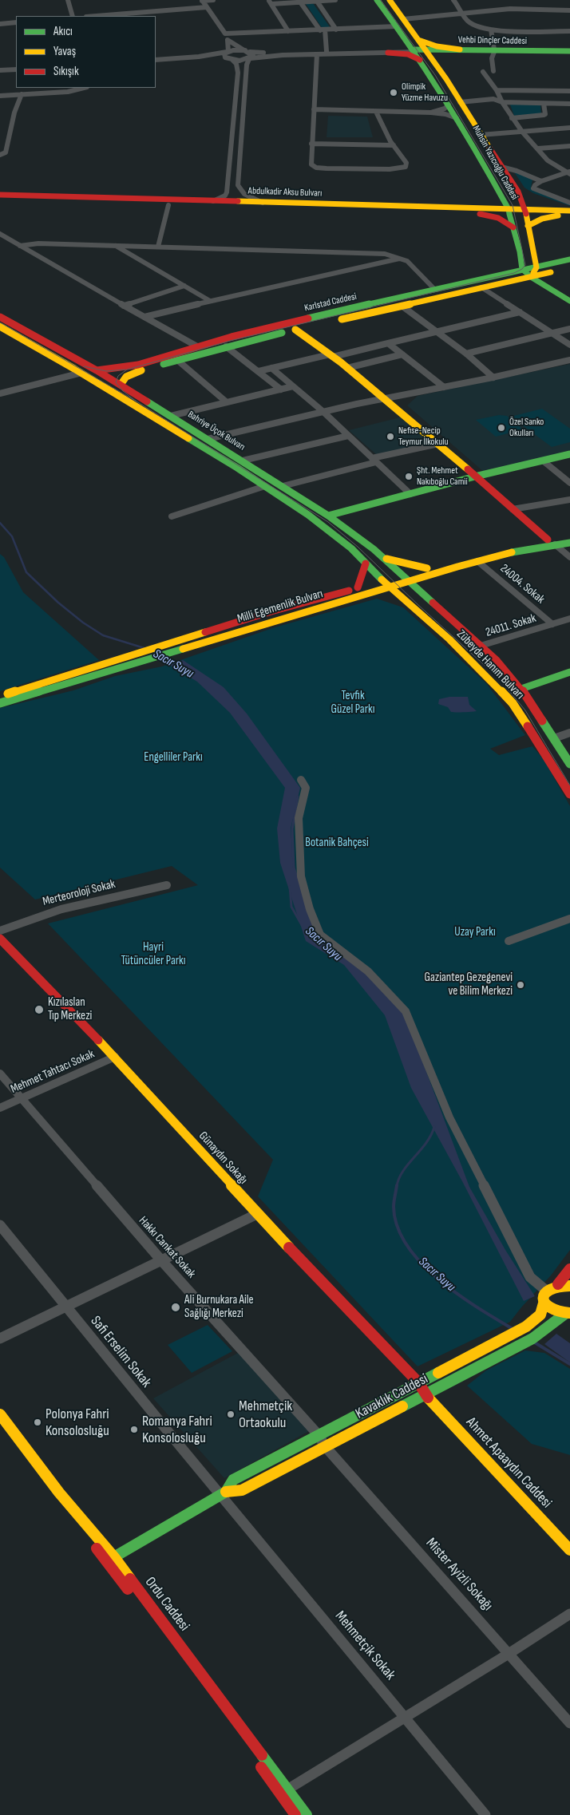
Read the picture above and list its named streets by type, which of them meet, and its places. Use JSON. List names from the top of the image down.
{
  "streets": {
    "main road": [
      "Vehbi Dinçler Caddesi",
      "Muhsin Yazıcıoğlu Caddesi",
      "Abdulkadir Aksu Bulvarı",
      "Karlstad Caddesi",
      "Bahriye Üçok Bulvarı",
      "Milli Egemenlik Bulvarı",
      "Zübeyde Hanım Bulvarı",
      "Günaydın Sokağı",
      "Kavaklık Caddesi",
      "Ahmet Apaaydın Caddesi",
      "Ordu Caddesi"
    ],
    "street": [
      "24004. Sokak",
      "24011. Sokak",
      "Merteoroloji Sokak",
      "Mehmet Tahtacı Sokak",
      "Hakkı Cankat Sokak",
      "Safi Erselim Sokak",
      "Mister Ayizli Sokağı",
      "Mehmetçik Sokak"
    ]
  },
  "crossings": [
    ["Vehbi Dinçler Caddesi", "Muhsin Yazıcıoğlu Caddesi"],
    ["Muhsin Yazıcıoğlu Caddesi", "Abdulkadir Aksu Bulvarı"],
    ["Muhsin Yazıcıoğlu Caddesi", "Karlstad Caddesi"],
    ["Karlstad Caddesi", "Bahriye Üçok Bulvarı"],
    ["Bahriye Üçok Bulvarı", "Milli Egemenlik Bulvarı"],
    ["Bahriye Üçok Bulvarı", "Zübeyde Hanım Bulvarı"],
    ["24004. Sokak", "Milli Egemenlik Bulvarı"],
    ["24004. Sokak", "24011. Sokak"],
    ["Milli Egemenlik Bulvarı", "Zübeyde Hanım Bulvarı"],
    ["24011. Sokak", "Zübeyde Hanım Bulvarı"],
    ["Mehmet Tahtacı Sokak", "Günaydın Sokağı"],
    ["Mehmet Tahtacı Sokak", "Hakkı Cankat Sokak"],
    ["Günaydın Sokağı", "Kavaklık Caddesi"],
    ["Günaydın Sokağı", "Ahmet Apaaydın Caddesi"],
    ["Hakkı Cankat Sokak", "Kavaklık Caddesi"],
    ["Hakkı Cankat Sokak", "Mister Ayizli Sokağı"],
    ["Safi Erselim Sokak", "Kavaklık Caddesi"],
    ["Safi Erselim Sokak", "Mehmetçik Sokak"],
    ["Kavaklık Caddesi", "Ahmet Apaaydın Caddesi"],
    ["Kavaklık Caddesi", "Mister Ayizli Sokağı"],
    ["Kavaklık Caddesi", "Ordu Caddesi"],
    ["Kavaklık Caddesi", "Mehmetçik Sokak"]
  ],
  "water": ["Sacır Suyu"],
  "parks": [
    "Tevfik Güzel Parkı",
    "Engelliler Parkı",
    "Botanik Bahçesi",
    "Uzay Parkı",
    "Hayri Tütüncüler Parkı"
  ],
  "places": [
    "Olimpik Yüzme Havuzu",
    "Özel Sanko Okulları",
    "Nefise-Necip Teymur İlkokulu",
    "Şht. Mehmet Nakıboğlu Camii",
    "Gaziantep Gezegenevi ve Bilim Merkezi",
    "Kızılaslan Tıp Merkezi",
    "Ali Burnukara Aile Sağlığı Merkezi",
    "Mehmetçik Ortaokulu",
    "Polonya Fahri Konsolosluğu",
    "Romanya Fahri Konsolosluğu"
  ],
  "legend": ["Akıcı", "Yavaş", "Sıkışık"]
}
